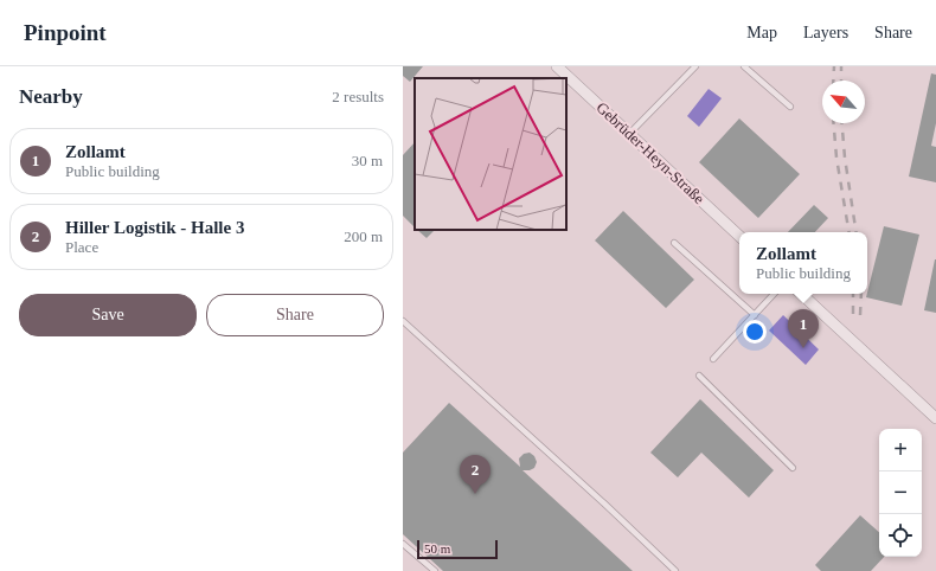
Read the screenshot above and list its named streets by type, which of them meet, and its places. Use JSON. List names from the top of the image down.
{
  "streets": {
    "street": ["Gebrüder-Heyn-Straße"]
  },
  "scale_bar": "50 m",
  "north": "top left",
  "page": {
    "header": "Pinpoint",
    "nav": ["Map", "Layers", "Share"],
    "heading": ["Nearby", "2 results"],
    "list": [
      {
        "mark": "1",
        "name": "Zollamt",
        "note": "Public building",
        "value": "30 m"
      },
      {
        "mark": "2",
        "name": "Hiller Logistik - Halle 3",
        "note": "Place",
        "value": "200 m"
      }
    ],
    "popup": ["Zollamt", "Public building"],
    "buttons": ["Save", "Share"],
    "pins": ["1", "2"],
    "map_buttons": ["+", "−"],
    "scale": "50 m"
  }
}
